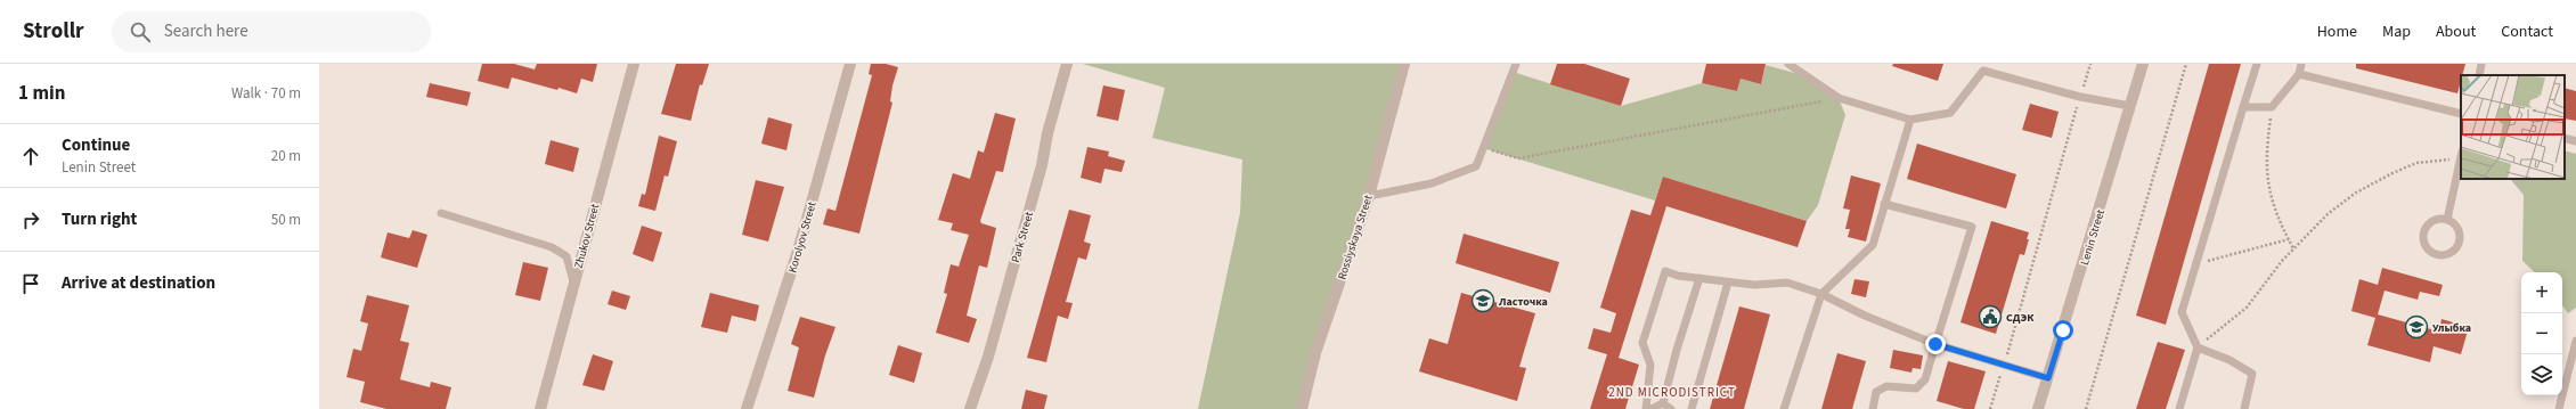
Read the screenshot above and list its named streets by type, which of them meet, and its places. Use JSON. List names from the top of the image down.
{
  "streets": {
    "street": [
      "Zhukov Street",
      "Korolyov Street",
      "Park Street",
      "Rossiyskaya Street",
      "Lenin Street"
    ]
  },
  "districts": ["2ND MICRODISTRICT"],
  "places": {
    "school or university": ["Ласточка", "Улыбка"],
    "public building": ["СДЭК"]
  },
  "page": {
    "header": "Strollr",
    "search": "Search here",
    "nav": [
      "Home",
      "Map",
      "About",
      "Contact"
    ],
    "heading": ["1 min", "Walk · 70 m"],
    "list": [
      ["Continue", "Lenin Street", "20 m"],
      ["Turn right", "50 m"],
      "Arrive at destination"
    ],
    "map_buttons": ["+", "−"]
  }
}
